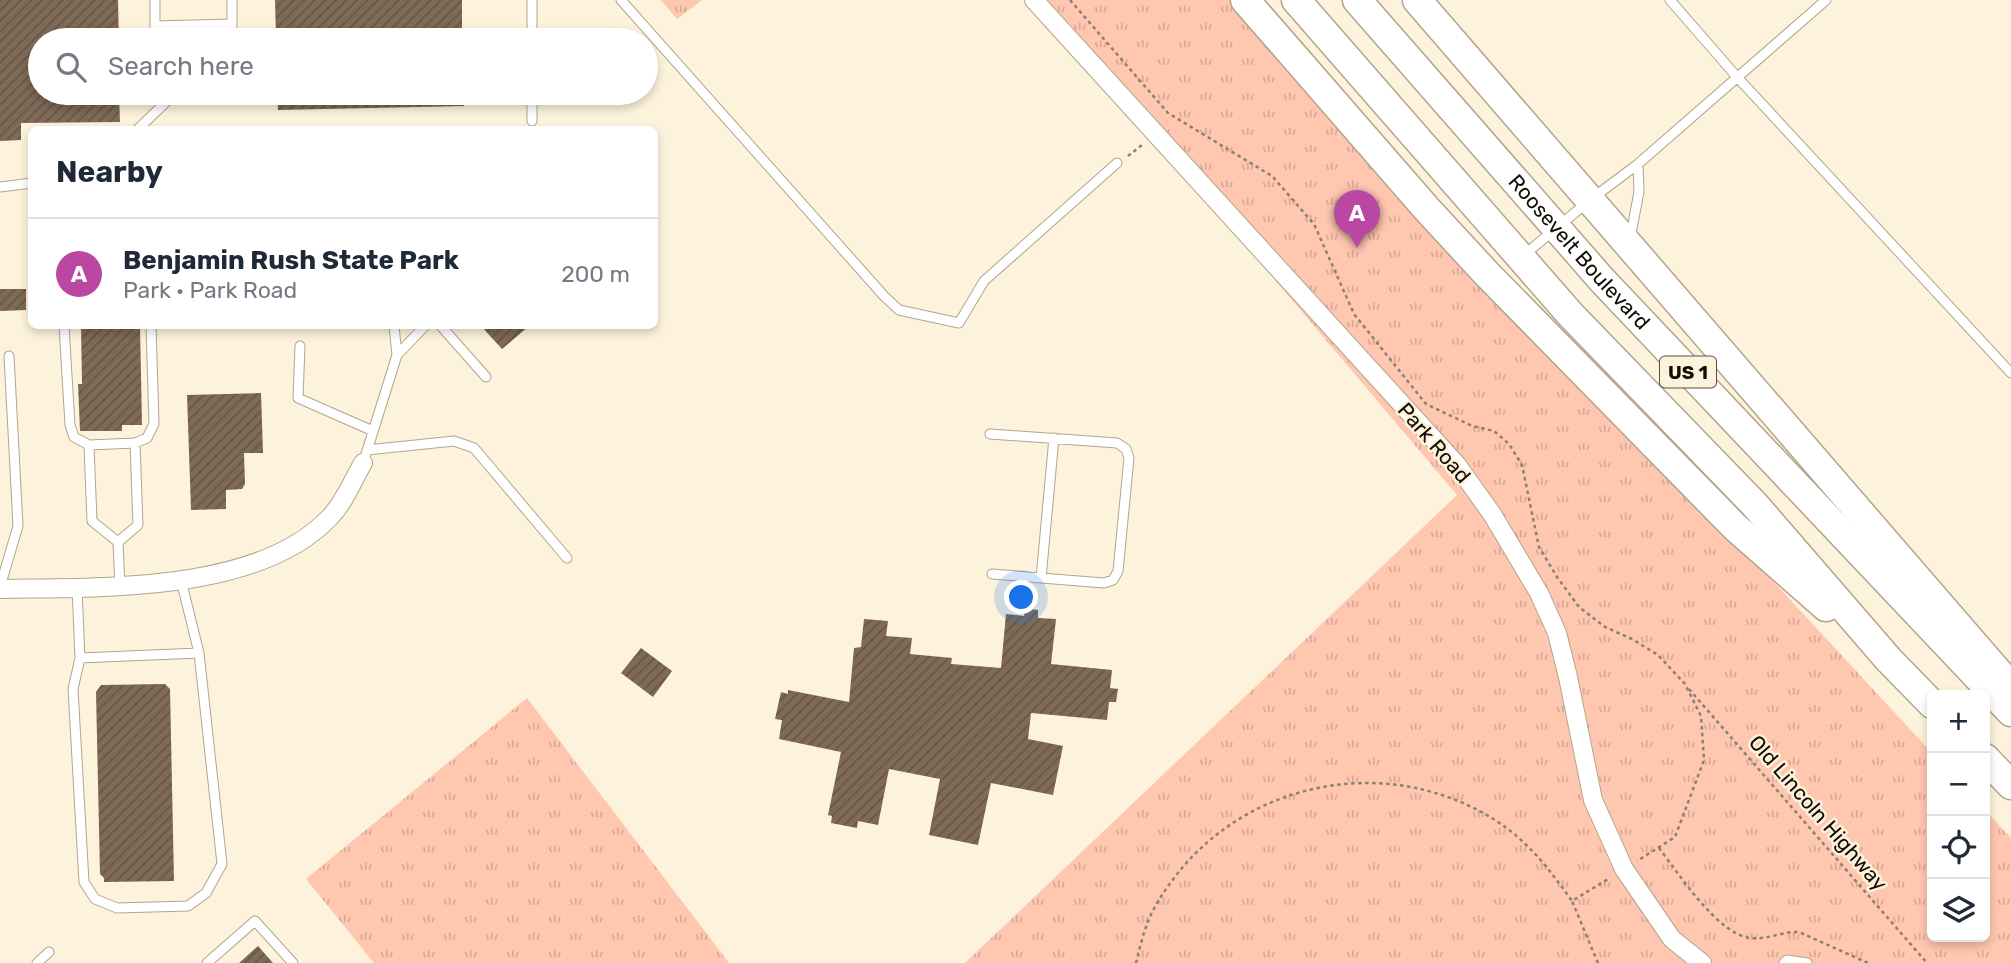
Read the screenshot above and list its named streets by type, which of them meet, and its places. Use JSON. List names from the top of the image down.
{
  "streets": {
    "highway": ["Roosevelt Boulevard", "US 1"],
    "street": ["Park Road"],
    "path": ["Old Lincoln Highway"]
  },
  "page": {
    "search": "Search here",
    "heading": "Nearby",
    "pins": "A",
    "list": [
      {
        "mark": "A",
        "name": "Benjamin Rush State Park",
        "note": "Park · Park Road",
        "value": "200 m"
      }
    ],
    "map_buttons": ["+", "−"]
  }
}
